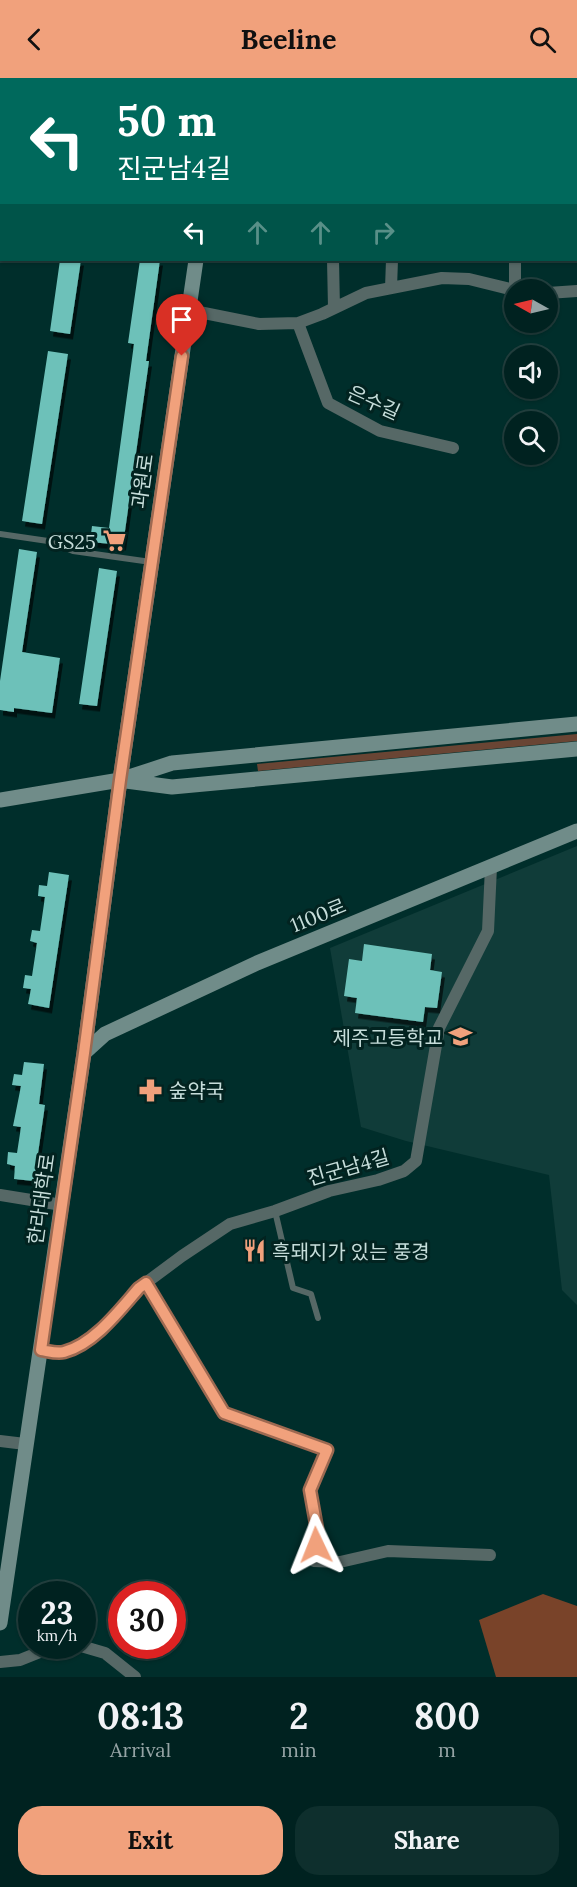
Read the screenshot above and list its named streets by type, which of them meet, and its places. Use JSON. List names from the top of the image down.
{
  "streets": {
    "main road": ["과원로", "1100로", "한라대학로"],
    "street": ["은수길", "진군남4길"]
  },
  "crossings": [
    ["과원로", "한라대학로"],
    ["1100로", "진군남4길"],
    ["1100로", "한라대학로"],
    ["진군남4길", "한라대학로"]
  ],
  "places": {
    "supermarket": ["GS25"],
    "school or university": ["제주고등학교"],
    "pharmacy": ["숲약국"],
    "restaurant": ["흑돼지가 있는 풍경"]
  },
  "north": "left",
  "page": {
    "header": "Beeline",
    "turn": ["50 m", "진군남4길"],
    "speed": "23 km/h",
    "limit": "30",
    "eta": [
      "08:13",
      "Arrival",
      "2",
      "min",
      "800",
      "m"
    ],
    "buttons": ["Exit", "Share"]
  }
}
